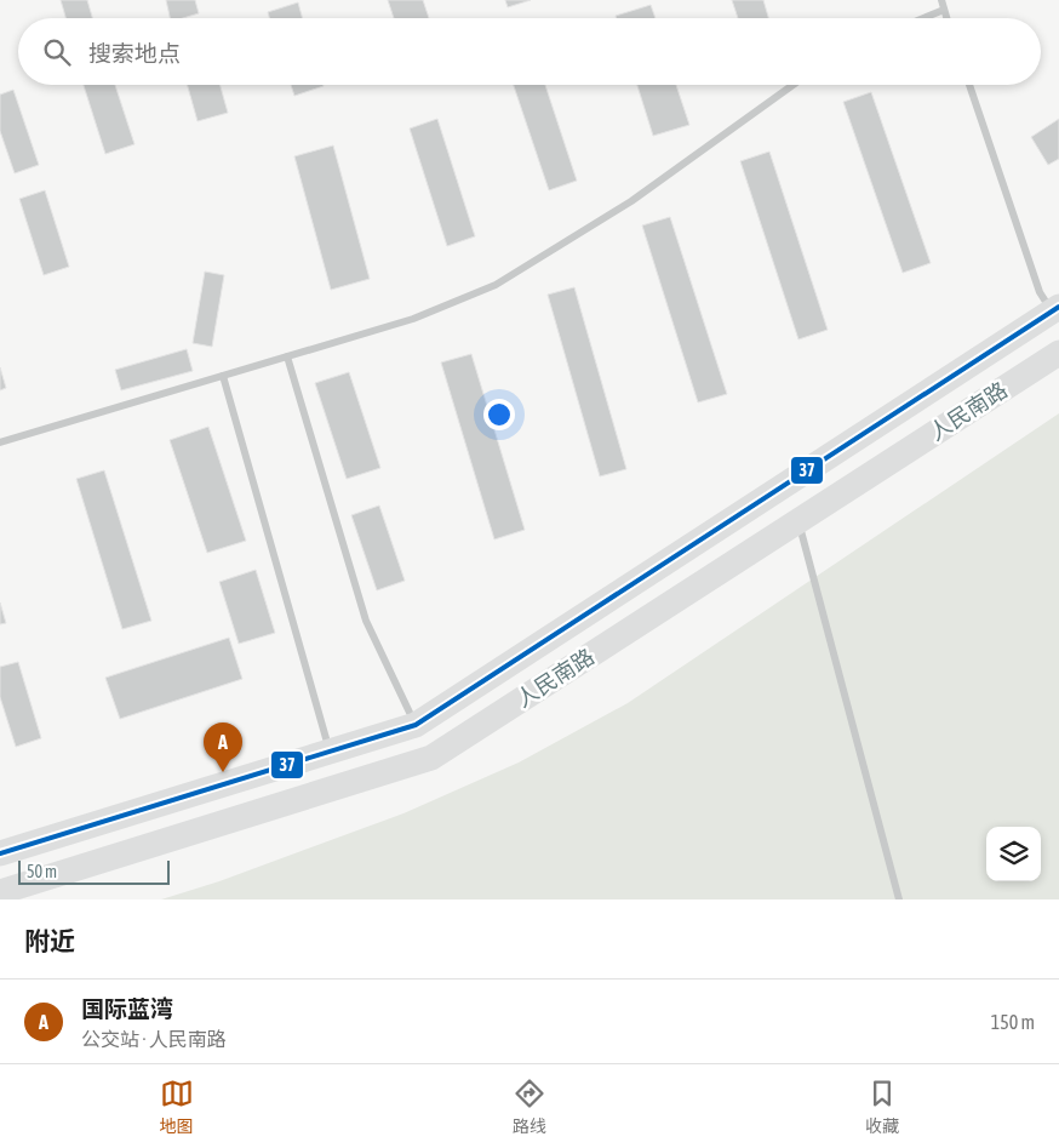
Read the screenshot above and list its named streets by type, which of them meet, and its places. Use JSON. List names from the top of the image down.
{
  "streets": {
    "main road": ["人民南路"]
  },
  "lines": ["transit line 37"],
  "scale_bar": "50 m",
  "page": {
    "search": "搜索地点",
    "pins": "A",
    "scale": "50 m",
    "heading": "附近",
    "list": [
      {
        "mark": "A",
        "name": "国际蓝湾",
        "note": "公交站 · 人民南路",
        "value": "150 m"
      }
    ],
    "nav": ["地图", "路线", "收藏"]
  }
}
